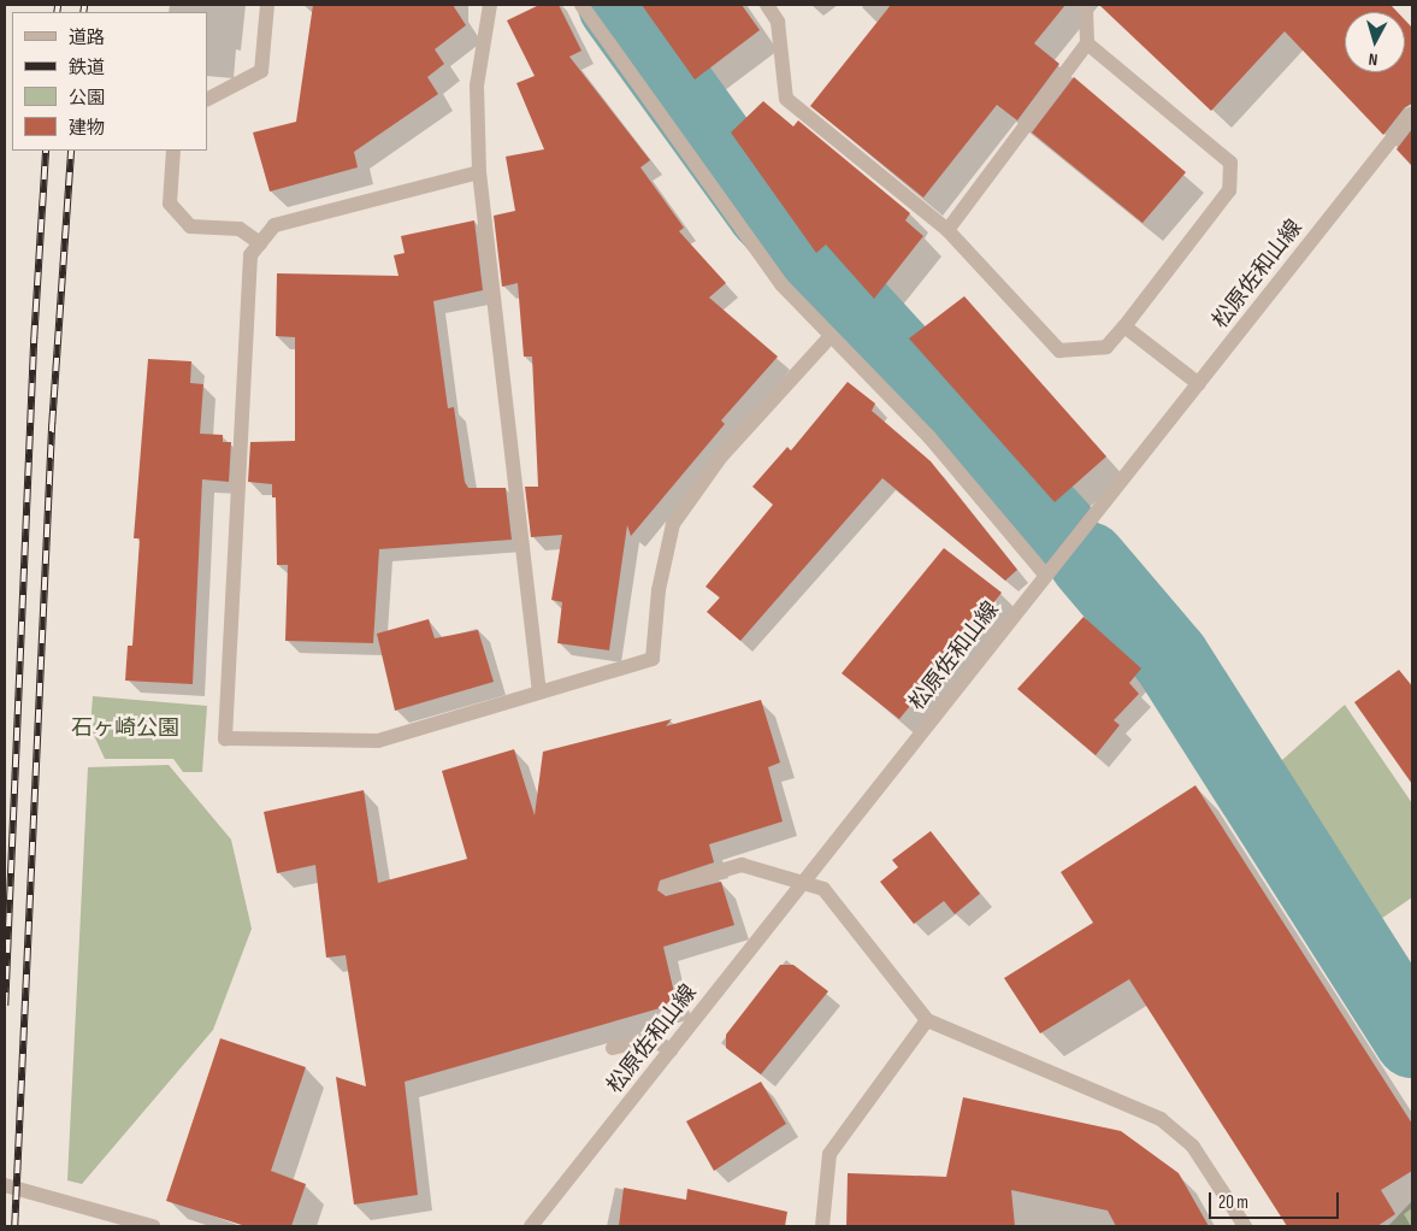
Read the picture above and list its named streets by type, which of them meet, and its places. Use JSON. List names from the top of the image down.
{
  "streets": {
    "street": ["松原佐和山線"]
  },
  "parks": ["石ヶ崎公園"],
  "legend": [
    "道路",
    "鉄道",
    "公園",
    "建物"
  ],
  "scale_bar": "20 m",
  "north": "bottom"
}
